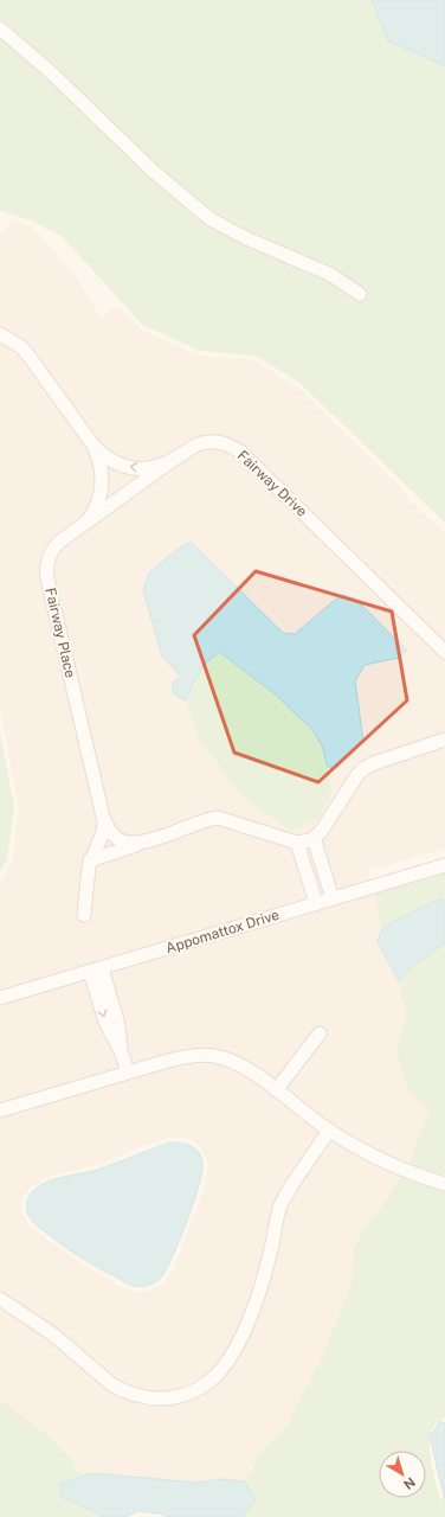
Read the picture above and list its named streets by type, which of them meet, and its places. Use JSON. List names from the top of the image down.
{
  "streets": {
    "street": ["Fairway Drive", "Fairway Place", "Appomattox Drive"]
  },
  "crossings": [
    ["Fairway Drive", "Fairway Place"]
  ],
  "north": "bottom right"
}
